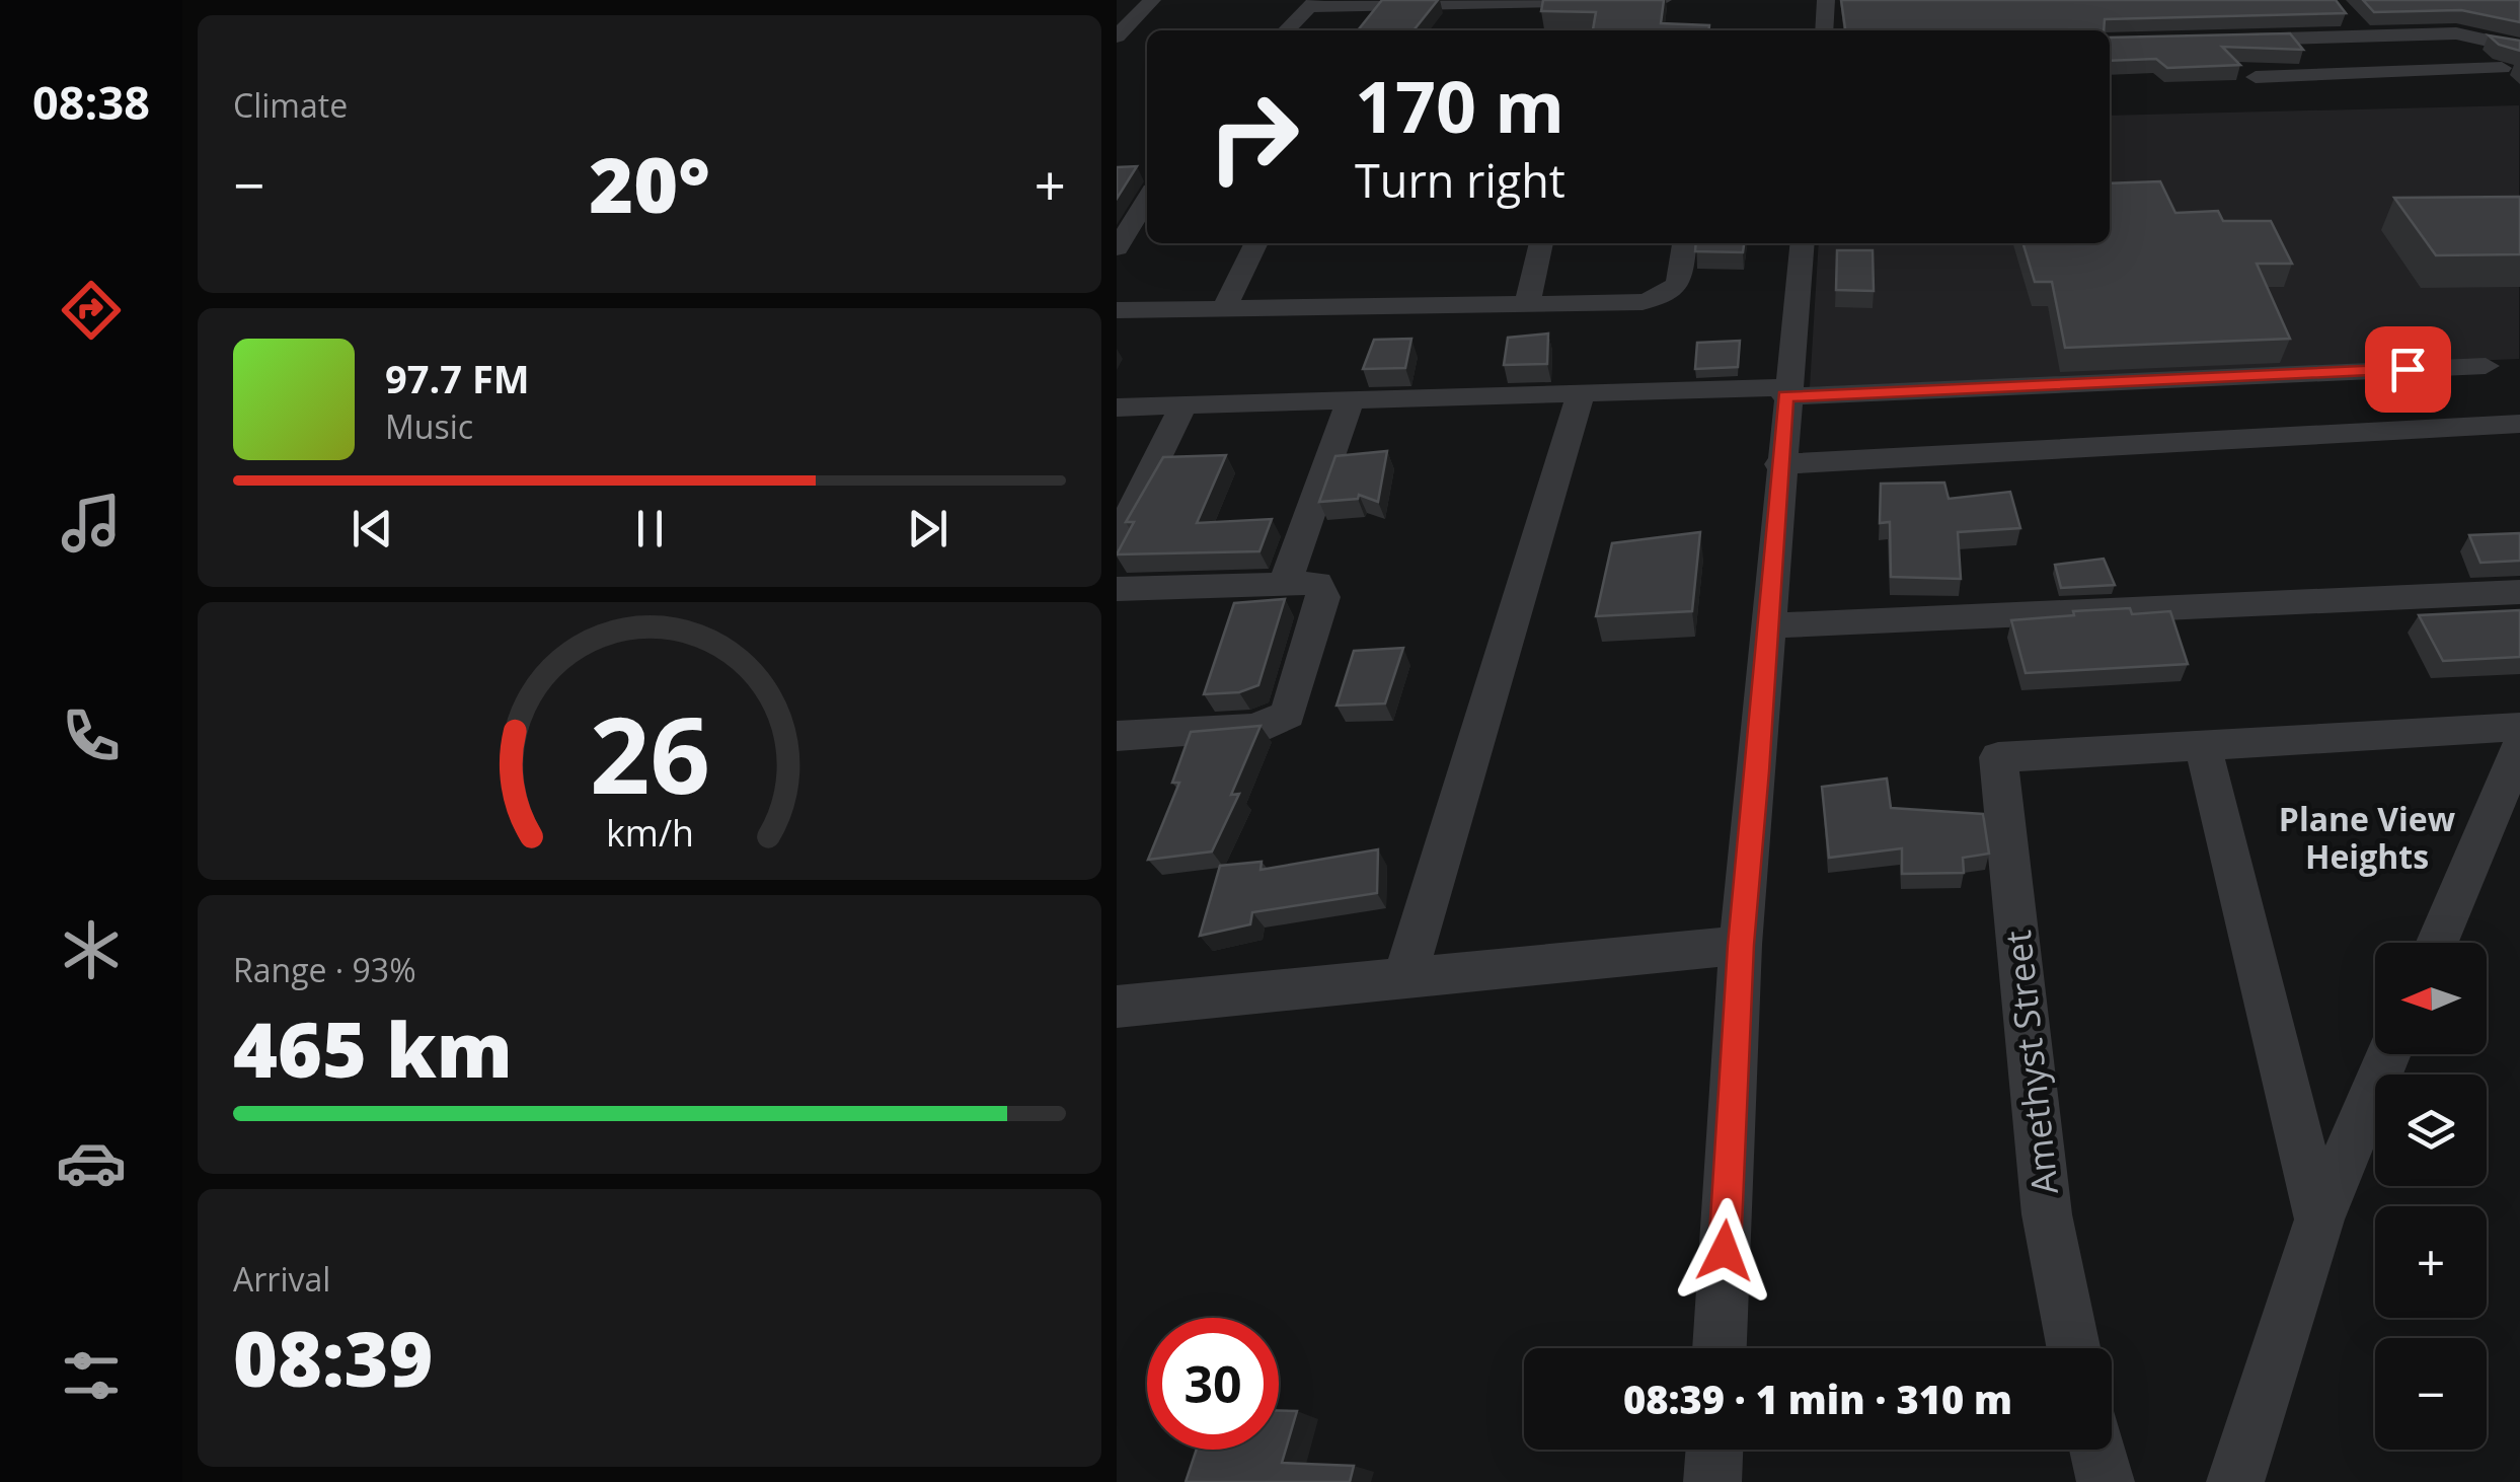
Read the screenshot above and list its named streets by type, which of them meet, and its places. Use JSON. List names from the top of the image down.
{
  "streets": {
    "street": ["Amethyst Street"]
  },
  "districts": ["Plane View Heights"],
  "north": "left",
  "page": {
    "tabs": "08:38",
    "tile": [
      "Climate",
      ["Range · 93%", "465 km"],
      ["Arrival", "08:39"]
    ],
    "turn": ["170 m", "Turn right"],
    "heat": ["−", "20°", "+"],
    "song": ["97.7 FM", "Music"],
    "map_buttons": ["+", "−"],
    "limit": "30",
    "trip": "08:39 · 1 min · 310 m",
    "gauge": ["26", "km/h"]
  }
}
